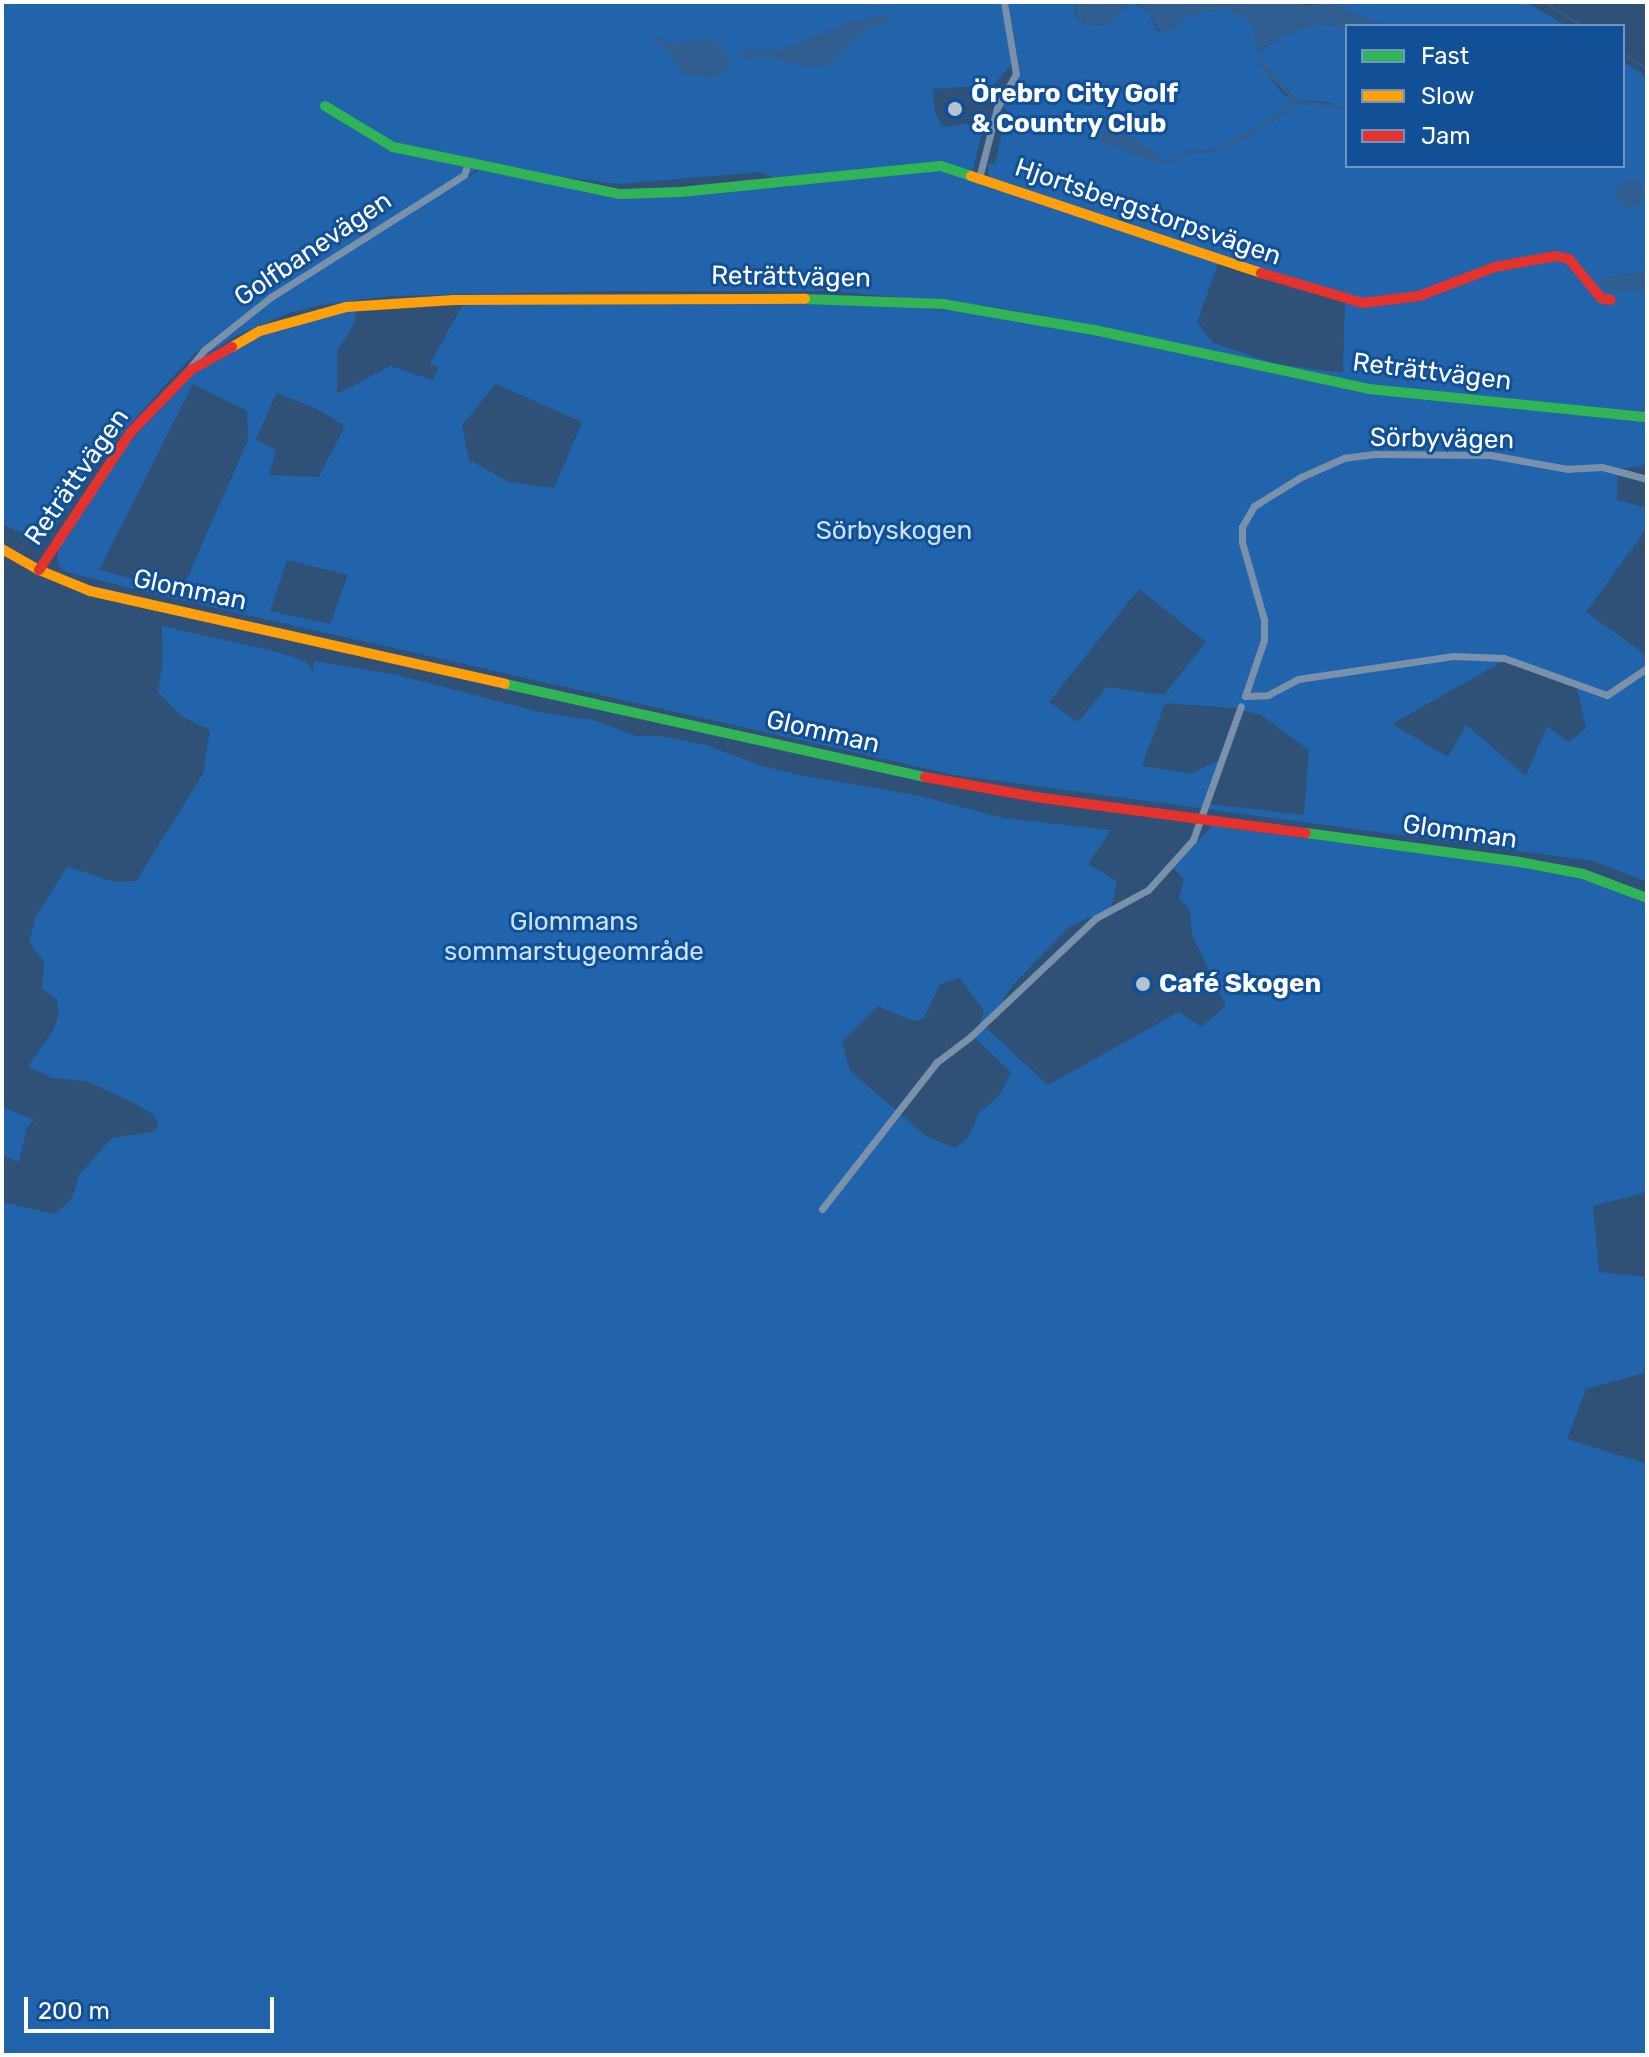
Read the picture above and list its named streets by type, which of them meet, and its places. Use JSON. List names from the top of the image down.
{
  "streets": {
    "street": [
      "Hjortsbergstorpsvägen",
      "Golfbanevägen",
      "Reträttvägen",
      "Sörbyvägen",
      "Glomman"
    ]
  },
  "crossings": [
    ["Hjortsbergstorpsvägen", "Golfbanevägen"],
    ["Golfbanevägen", "Reträttvägen"],
    ["Reträttvägen", "Glomman"]
  ],
  "parks": ["Sörbyskogen", "Glommans sommarstugeområde"],
  "places": ["Örebro City Golf & Country Club", "Café Skogen"],
  "legend": ["Fast", "Slow", "Jam"],
  "scale_bar": "200 m"
}
